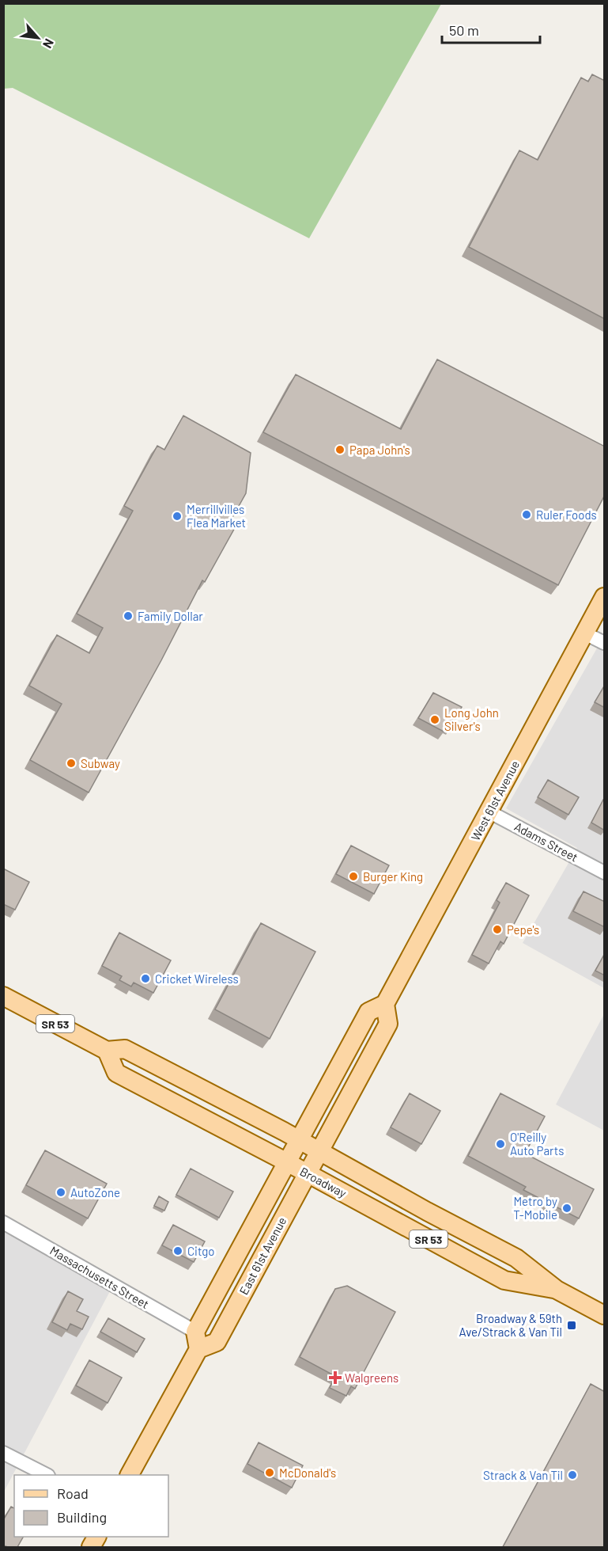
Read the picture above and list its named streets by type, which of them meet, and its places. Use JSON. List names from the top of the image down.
{
  "streets": {
    "main road": [
      "West 61st Avenue",
      "SR 53",
      "Broadway",
      "East 61st Avenue"
    ],
    "street": ["Adams Street", "Massachusetts Street"]
  },
  "crossings": [
    ["West 61st Avenue", "Adams Street"],
    ["West 61st Avenue", "Broadway"],
    ["West 61st Avenue", "East 61st Avenue"],
    ["Broadway", "East 61st Avenue"],
    ["East 61st Avenue", "Massachusetts Street"]
  ],
  "places": {
    "other": [
      "Papa John's",
      "Ruler Foods",
      "Merrillvilles Flea Market",
      "Family Dollar",
      "Long John Silver's",
      "Subway",
      "Burger King",
      "Pepe's",
      "Cricket Wireless",
      "O'Reilly Auto Parts",
      "AutoZone",
      "Metro by T-Mobile",
      "Citgo",
      "McDonald's",
      "Strack & Van Til"
    ],
    "transit": ["Broadway & 59th Ave/Strack & Van Til"],
    "health": ["Walgreens"]
  },
  "legend": ["Road", "Building"],
  "scale_bar": "50 m",
  "north": "bottom right"
}
